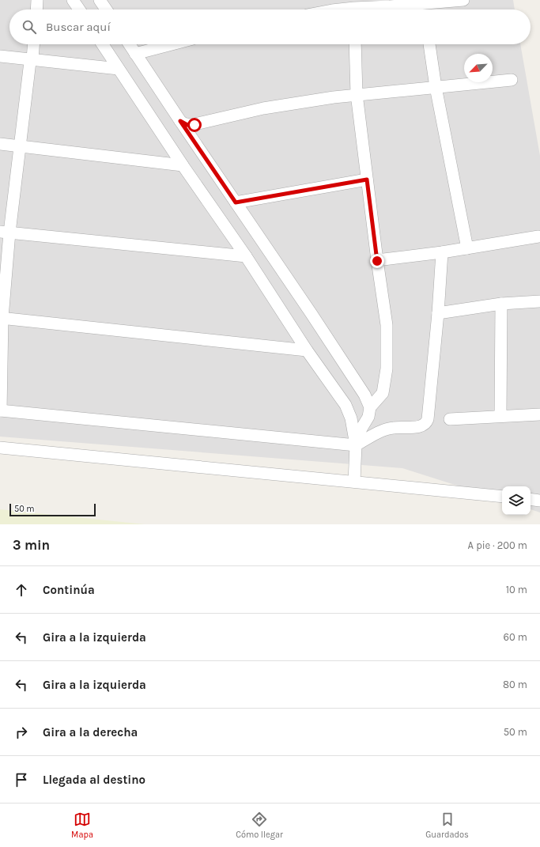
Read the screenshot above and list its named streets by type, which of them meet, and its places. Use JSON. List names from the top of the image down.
{
  "scale_bar": "50 m",
  "north": "bottom left",
  "page": {
    "search": "Buscar aquí",
    "scale": "50 m",
    "heading": ["3 min", "A pie · 200 m"],
    "list": [
      ["Continúa", "10 m"],
      ["Gira a la izquierda", "60 m"],
      ["Gira a la izquierda", "80 m"],
      ["Gira a la derecha", "50 m"],
      "Llegada al destino"
    ],
    "nav": ["Mapa", "Cómo llegar", "Guardados"]
  }
}
